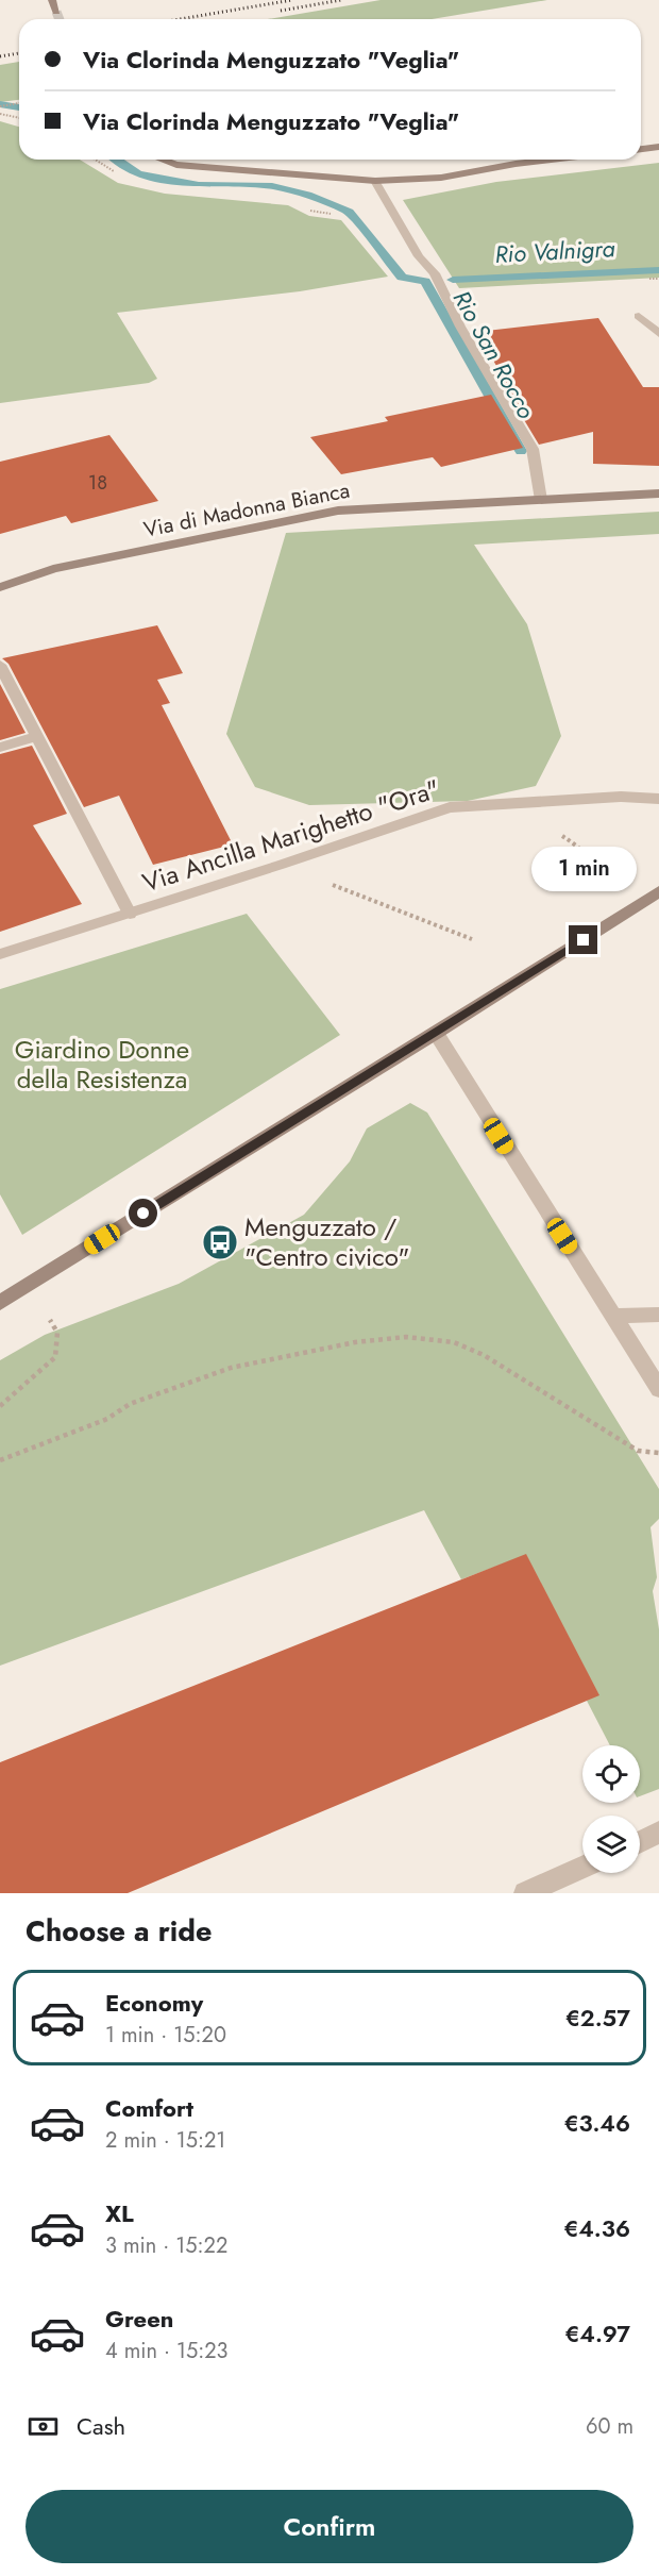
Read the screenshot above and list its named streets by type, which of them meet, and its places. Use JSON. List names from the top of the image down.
{
  "streets": {
    "main road": ["Via di Madonna Bianca"],
    "street": ["Via Ancilla Marighetto \"Ora\""]
  },
  "water": ["Rio Valnigra", "Rio San Rocco"],
  "parks": ["Giardino Donne della Resistenza"],
  "places": {
    "bus stop": ["Menguzzato / \"Centro civico\""]
  },
  "house_numbers": ["18"],
  "page": {
    "banner": ["Via Clorinda Menguzzato \"Veglia\"", "Via Clorinda Menguzzato \"Veglia\""],
    "bubble": "1 min",
    "heading": "Choose a ride",
    "list": [
      {
        "name": "Economy",
        "note": "1 min · 15:20",
        "value": "€2.57"
      },
      {
        "name": "Comfort",
        "note": "2 min · 15:21",
        "value": "€3.46"
      },
      {
        "name": "XL",
        "note": "3 min · 15:22",
        "value": "€4.36"
      },
      {
        "name": "Green",
        "note": "4 min · 15:23",
        "value": "€4.97"
      }
    ],
    "pay": ["Cash", "60 m"],
    "buttons": "Confirm"
  }
}
